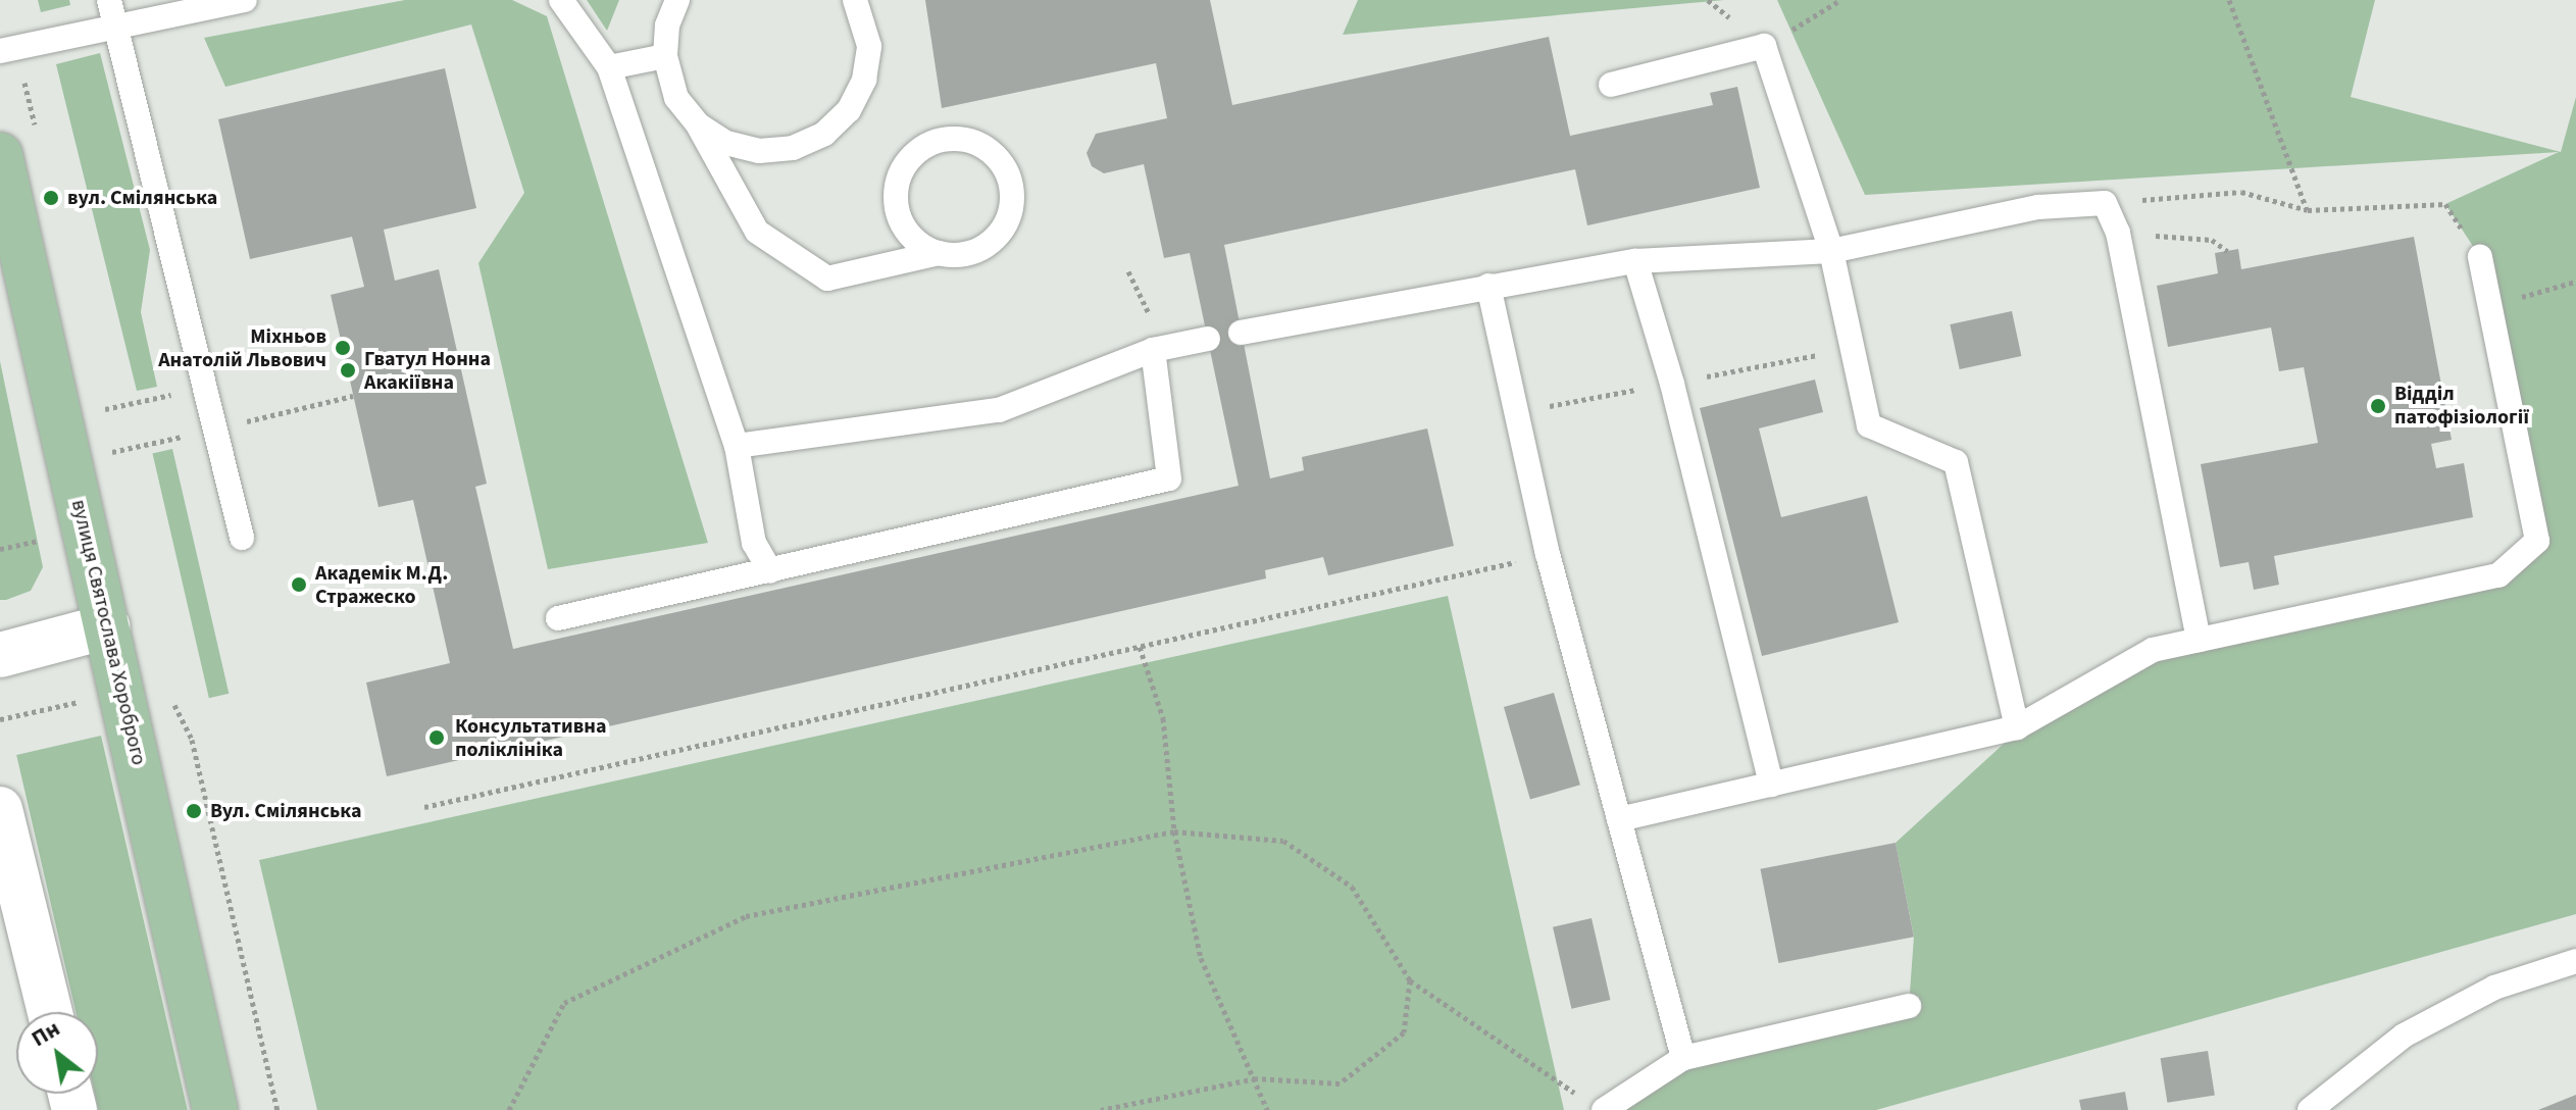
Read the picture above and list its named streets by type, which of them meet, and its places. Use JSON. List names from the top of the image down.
{
  "streets": {
    "main road": ["вулиця Святослава Хороброго"]
  },
  "places": [
    "вул. Смілянська",
    "Міхньов Анатолій Львович",
    "Гватул Нонна Акакіївна",
    "Відділ патофізіології",
    "Академік М.Д. Стражеско",
    "Консультативна поліклініка",
    "Вул. Смілянська"
  ],
  "north": "top left"
}
